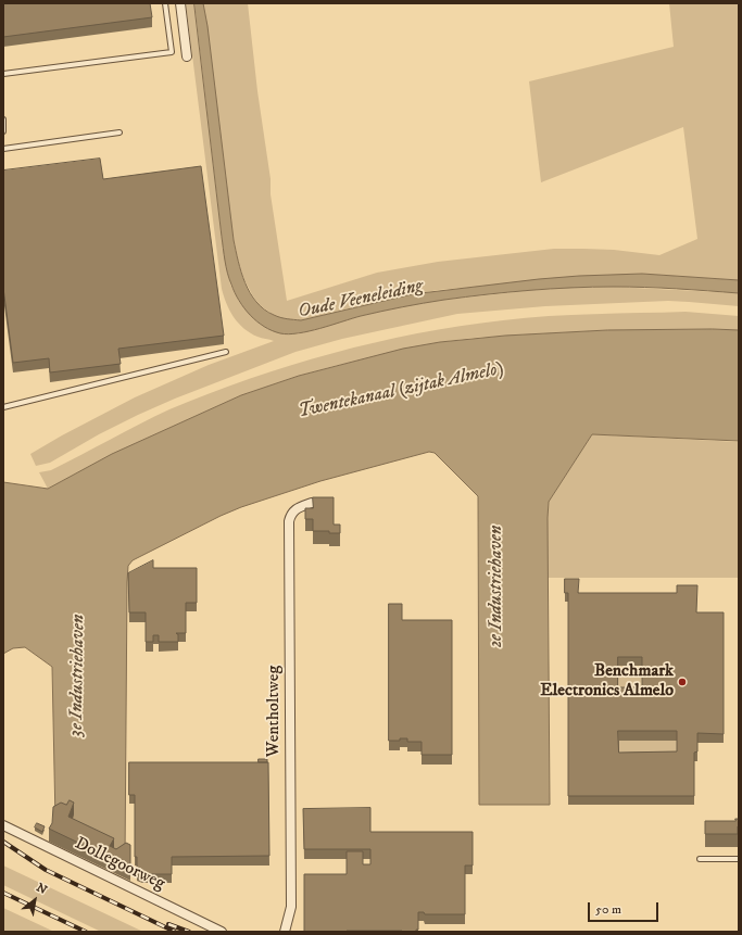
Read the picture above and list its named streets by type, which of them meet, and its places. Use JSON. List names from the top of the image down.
{
  "streets": {
    "street": ["Wentholtweg", "Dollegoorweg"]
  },
  "water": [
    "Oude Veeneleiding",
    "Twentekanaal (zijtak Almelo)",
    "2e Industriehaven",
    "3e Industriehaven"
  ],
  "places": ["Benchmark Electronics Almelo"],
  "scale_bar": "50 m",
  "north": "top right"
}
